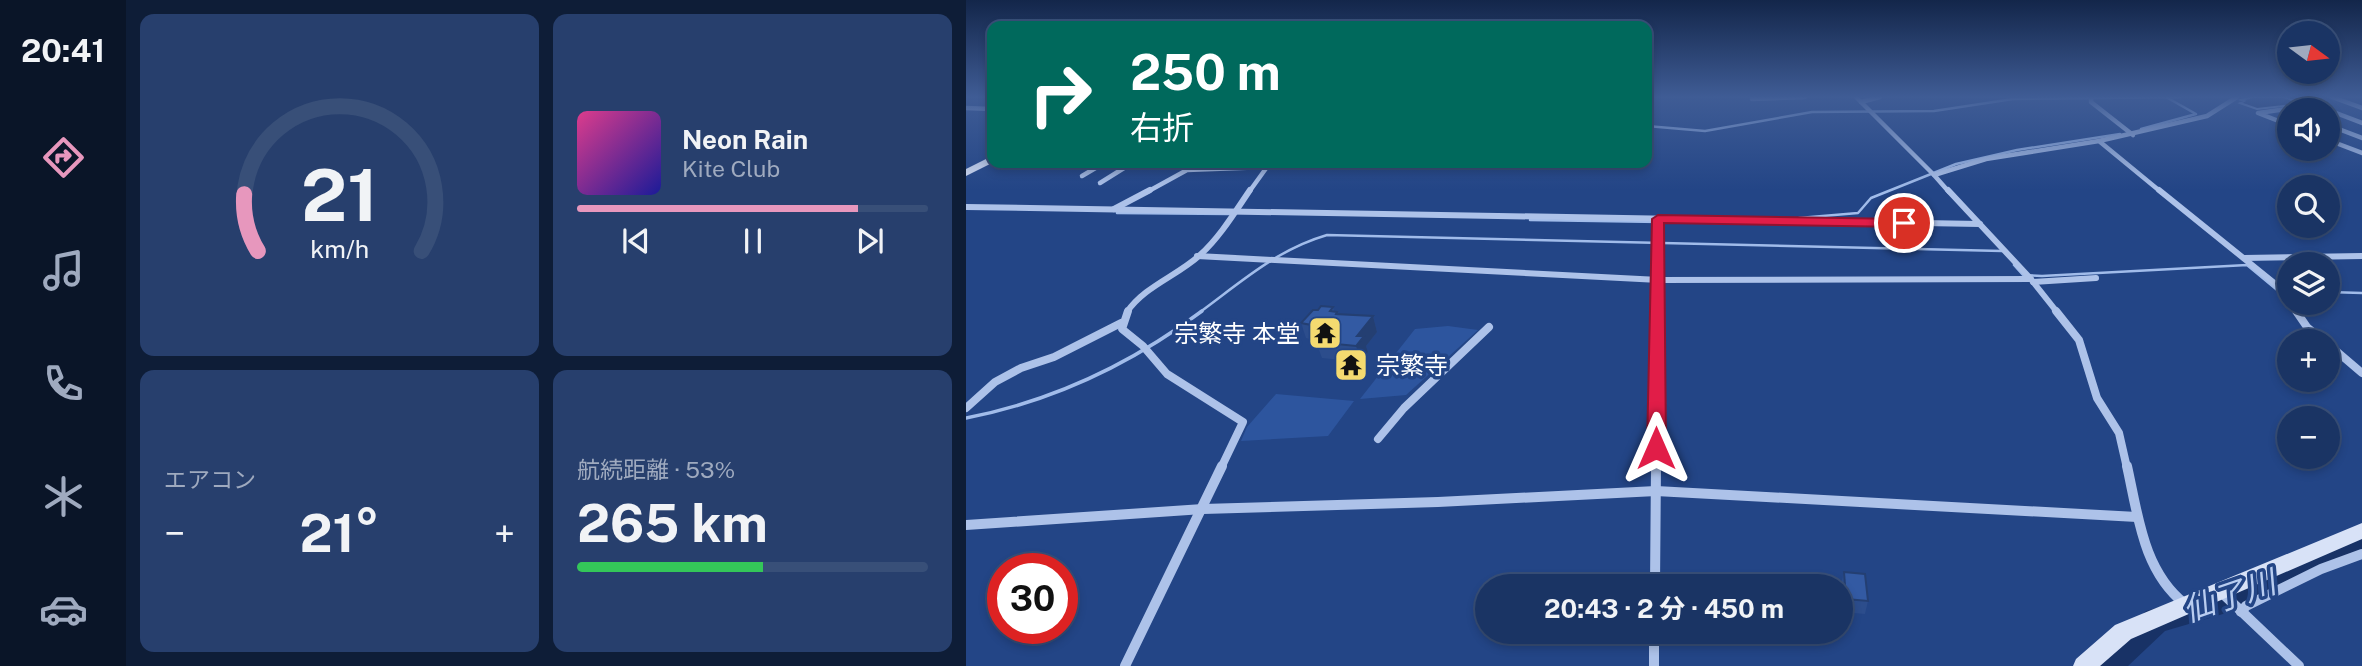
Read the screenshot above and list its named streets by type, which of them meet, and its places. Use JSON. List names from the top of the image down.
{
  "water": ["仙了川"],
  "places": {
    "temple": ["宗繁寺 本堂", "宗繁寺"]
  },
  "north": "right",
  "page": {
    "tabs": "20:41",
    "map_buttons": ["+", "−"],
    "turn": ["250 m", "右折"],
    "song": ["Neon Rain", "Kite Club"],
    "tile": [
      "エアコン",
      ["航続距離 · 53%", "265 km"]
    ],
    "heat": ["−", "21°", "+"],
    "limit": "30",
    "trip": "20:43 · 2 分 · 450 m",
    "gauge": ["21", "km/h"]
  }
}
